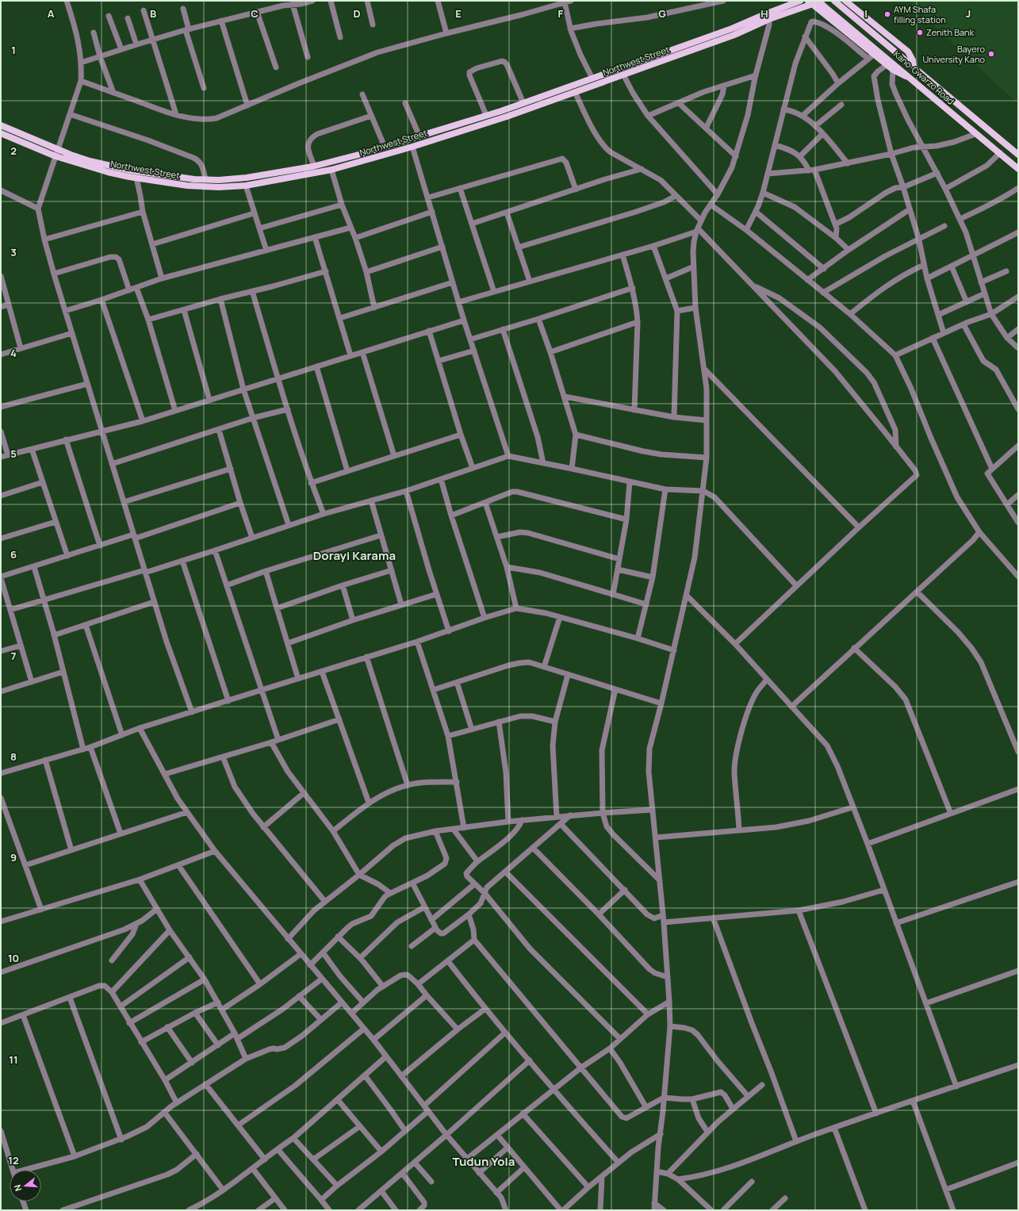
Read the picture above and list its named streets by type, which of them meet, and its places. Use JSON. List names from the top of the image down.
{
  "streets": {
    "main road": ["Northwest Street", "Kano-Gwarzo Road"]
  },
  "districts": ["Dorayi Karama", "Tudun Yola"],
  "places": ["AYM Shafa filling station", "Zenith Bank", "Bayero University Kano"],
  "north": "left",
  "grid": {
    "columns": [
      "A",
      "B",
      "C",
      "D",
      "E",
      "F",
      "G",
      "H",
      "I",
      "J"
    ],
    "rows": [
      "1",
      "2",
      "3",
      "4",
      "5",
      "6",
      "7",
      "8",
      "9",
      "10",
      "11",
      "12"
    ]
  }
}
